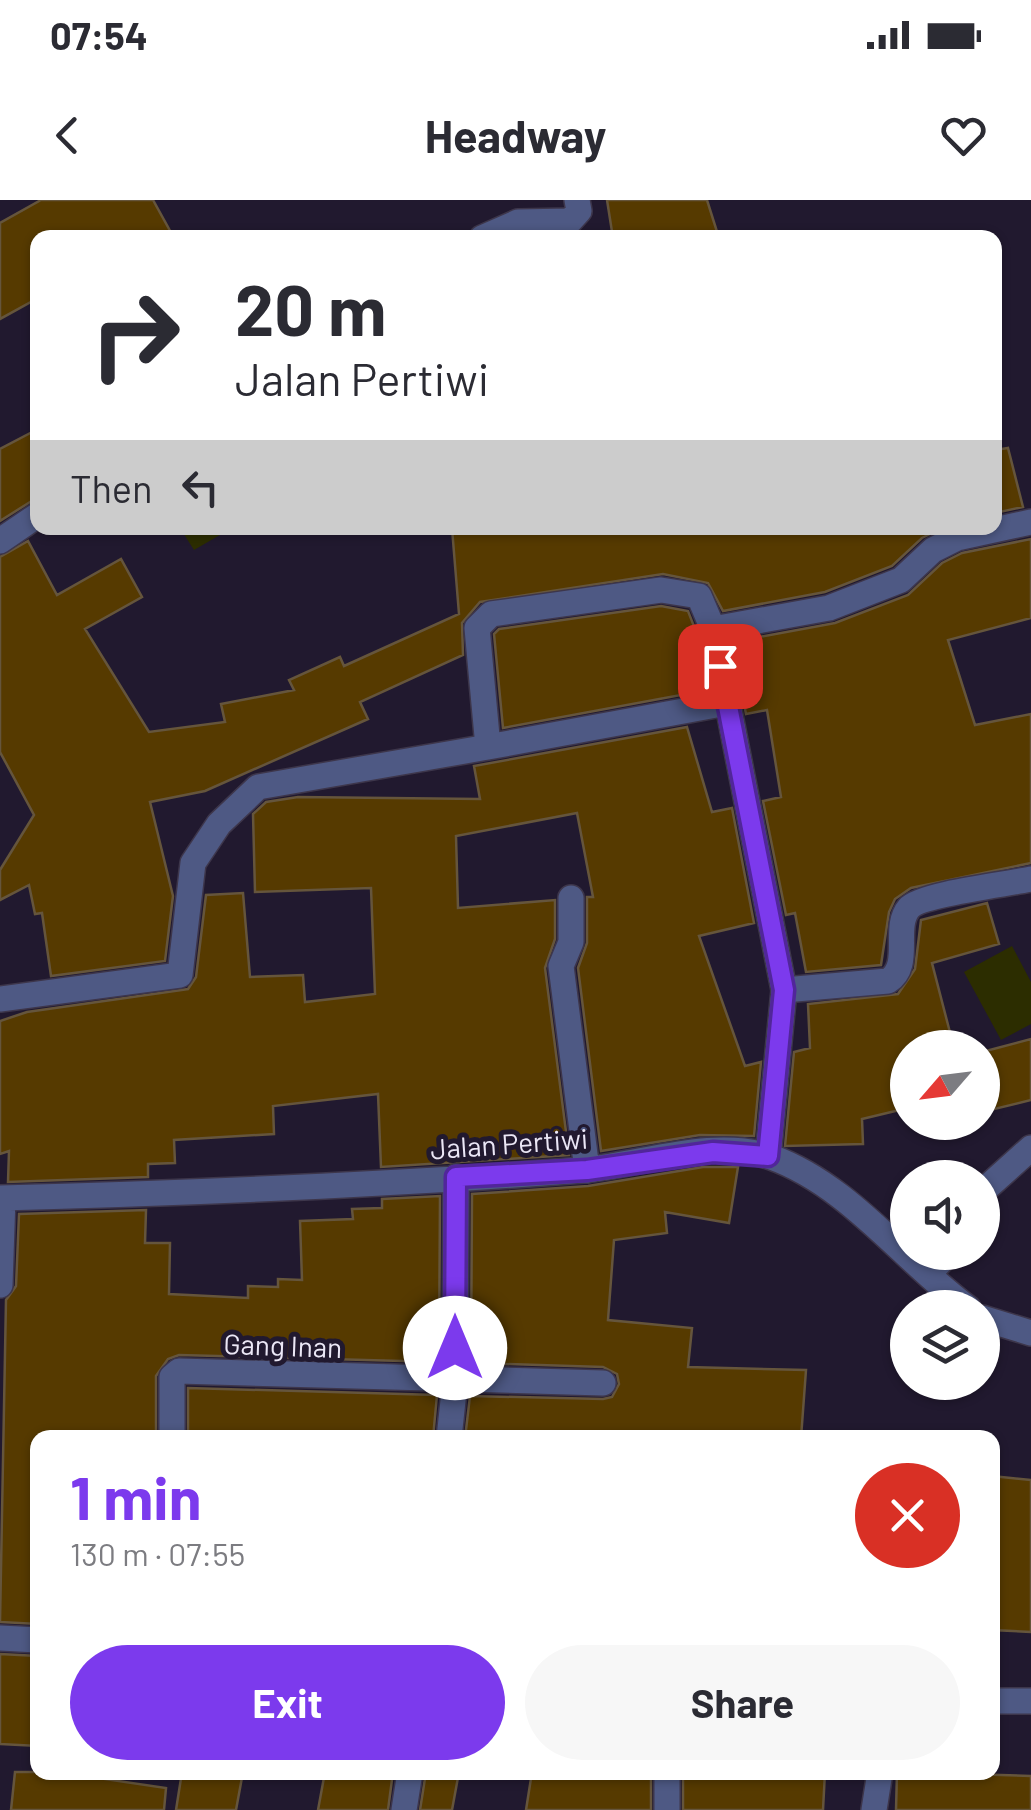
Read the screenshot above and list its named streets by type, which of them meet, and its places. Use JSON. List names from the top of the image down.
{
  "streets": {
    "street": ["Jalan Pertiwi", "Gang Inan"]
  },
  "north": "bottom left",
  "page": {
    "status": "07:54",
    "header": "Headway",
    "turn": ["20 m", "Jalan Pertiwi"],
    "then": "Then",
    "heading": ["1 min", "130 m · 07:55"],
    "buttons": ["Exit", "Share"]
  }
}
